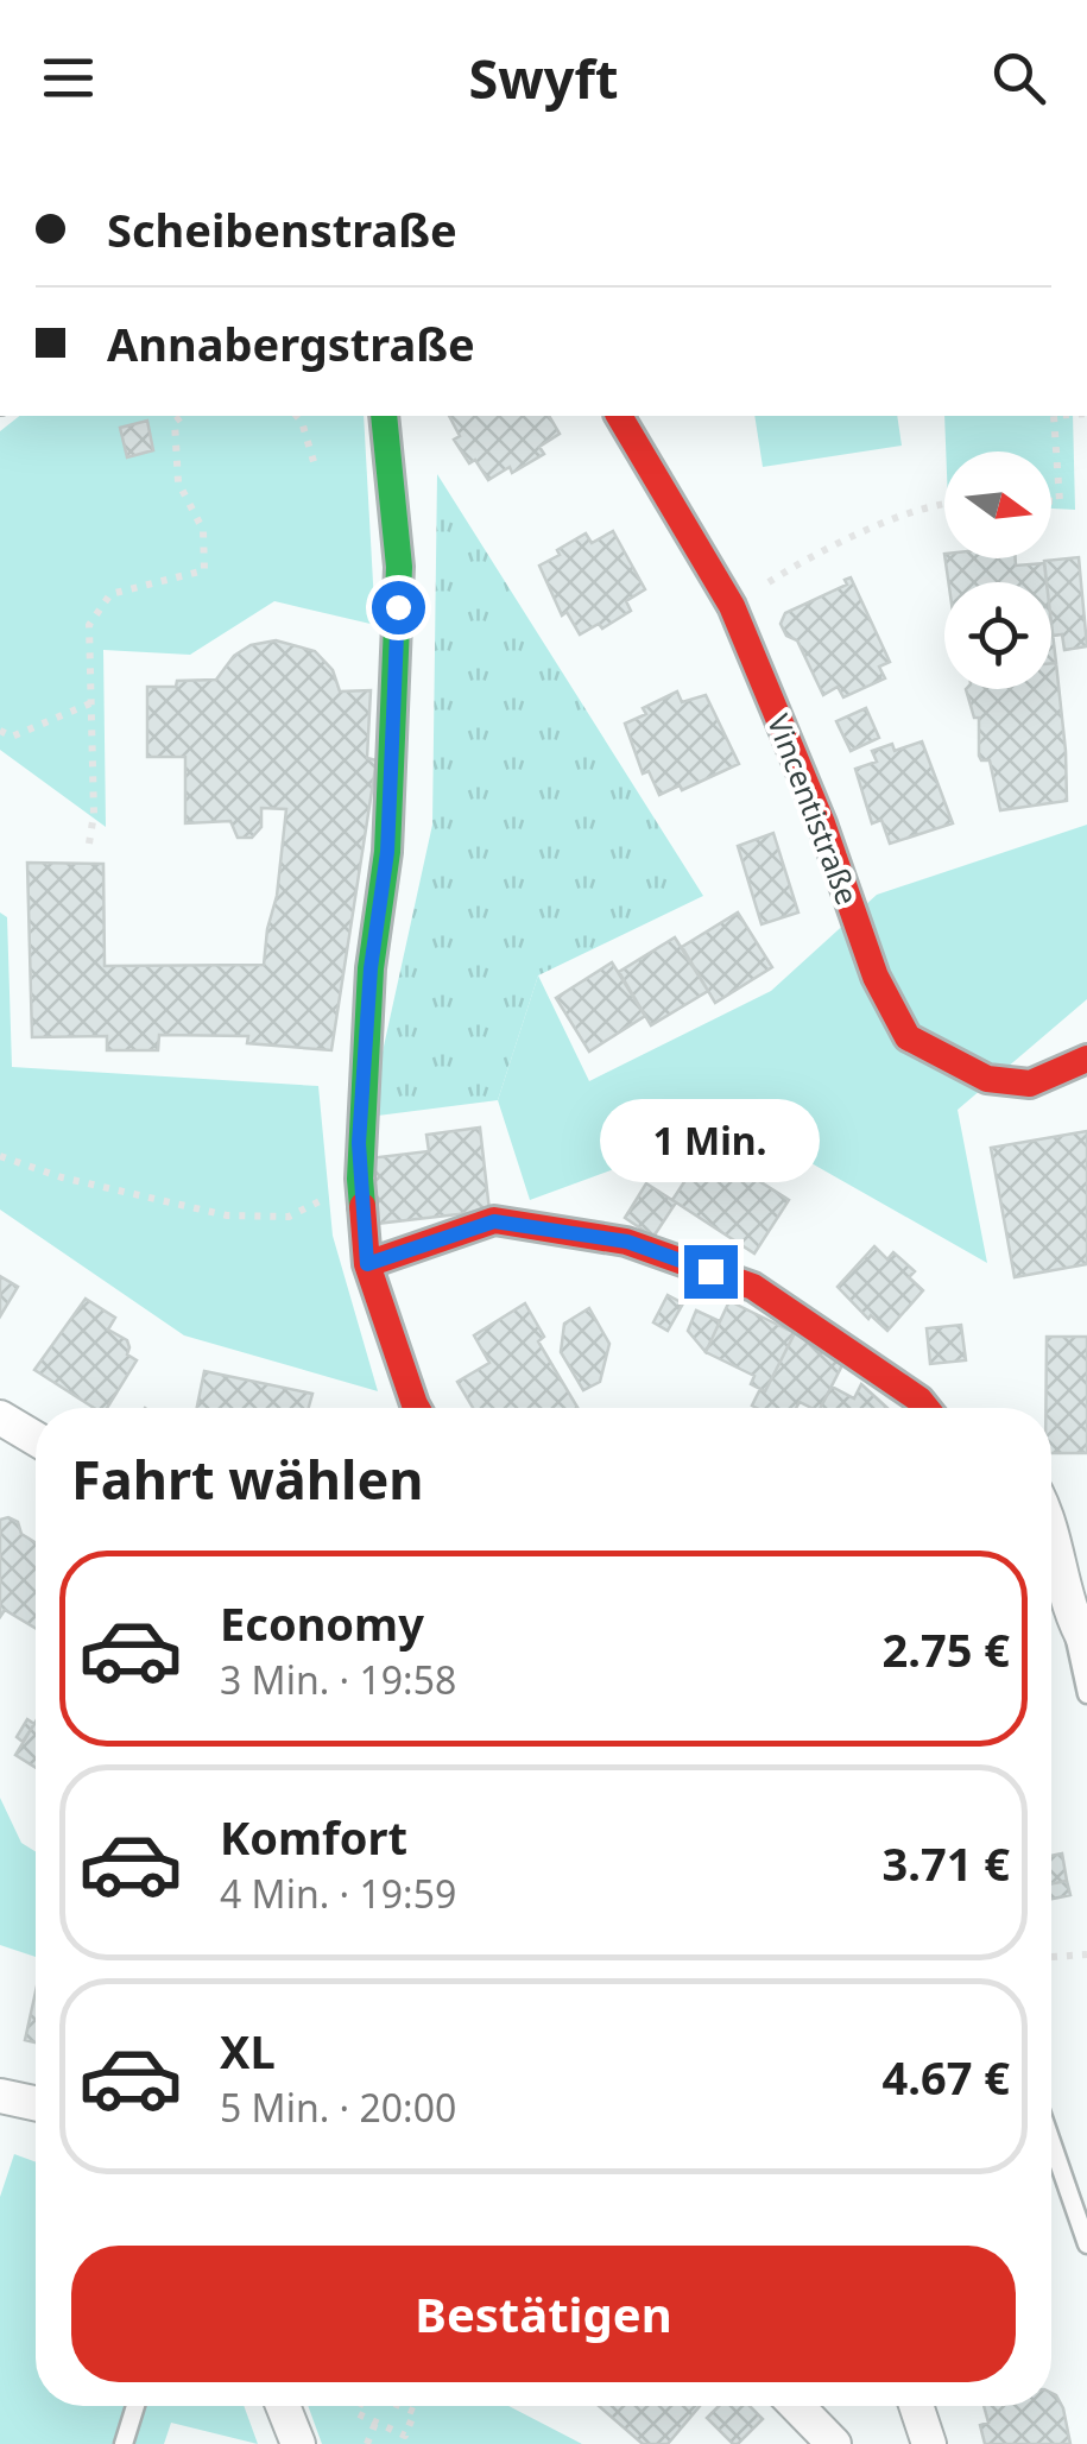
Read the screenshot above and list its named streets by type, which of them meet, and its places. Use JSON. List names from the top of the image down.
{
  "streets": {
    "street": ["Vincentistraße"]
  },
  "north": "right",
  "page": {
    "header": "Swyft",
    "banner": ["Scheibenstraße", "Annabergstraße"],
    "bubble": "1 Min.",
    "heading": "Fahrt wählen",
    "list": [
      {
        "name": "Economy",
        "note": "3 Min. · 19:58",
        "value": "2.75 €"
      },
      {
        "name": "Komfort",
        "note": "4 Min. · 19:59",
        "value": "3.71 €"
      },
      {
        "name": "XL",
        "note": "5 Min. · 20:00",
        "value": "4.67 €"
      }
    ],
    "buttons": "Bestätigen"
  }
}
